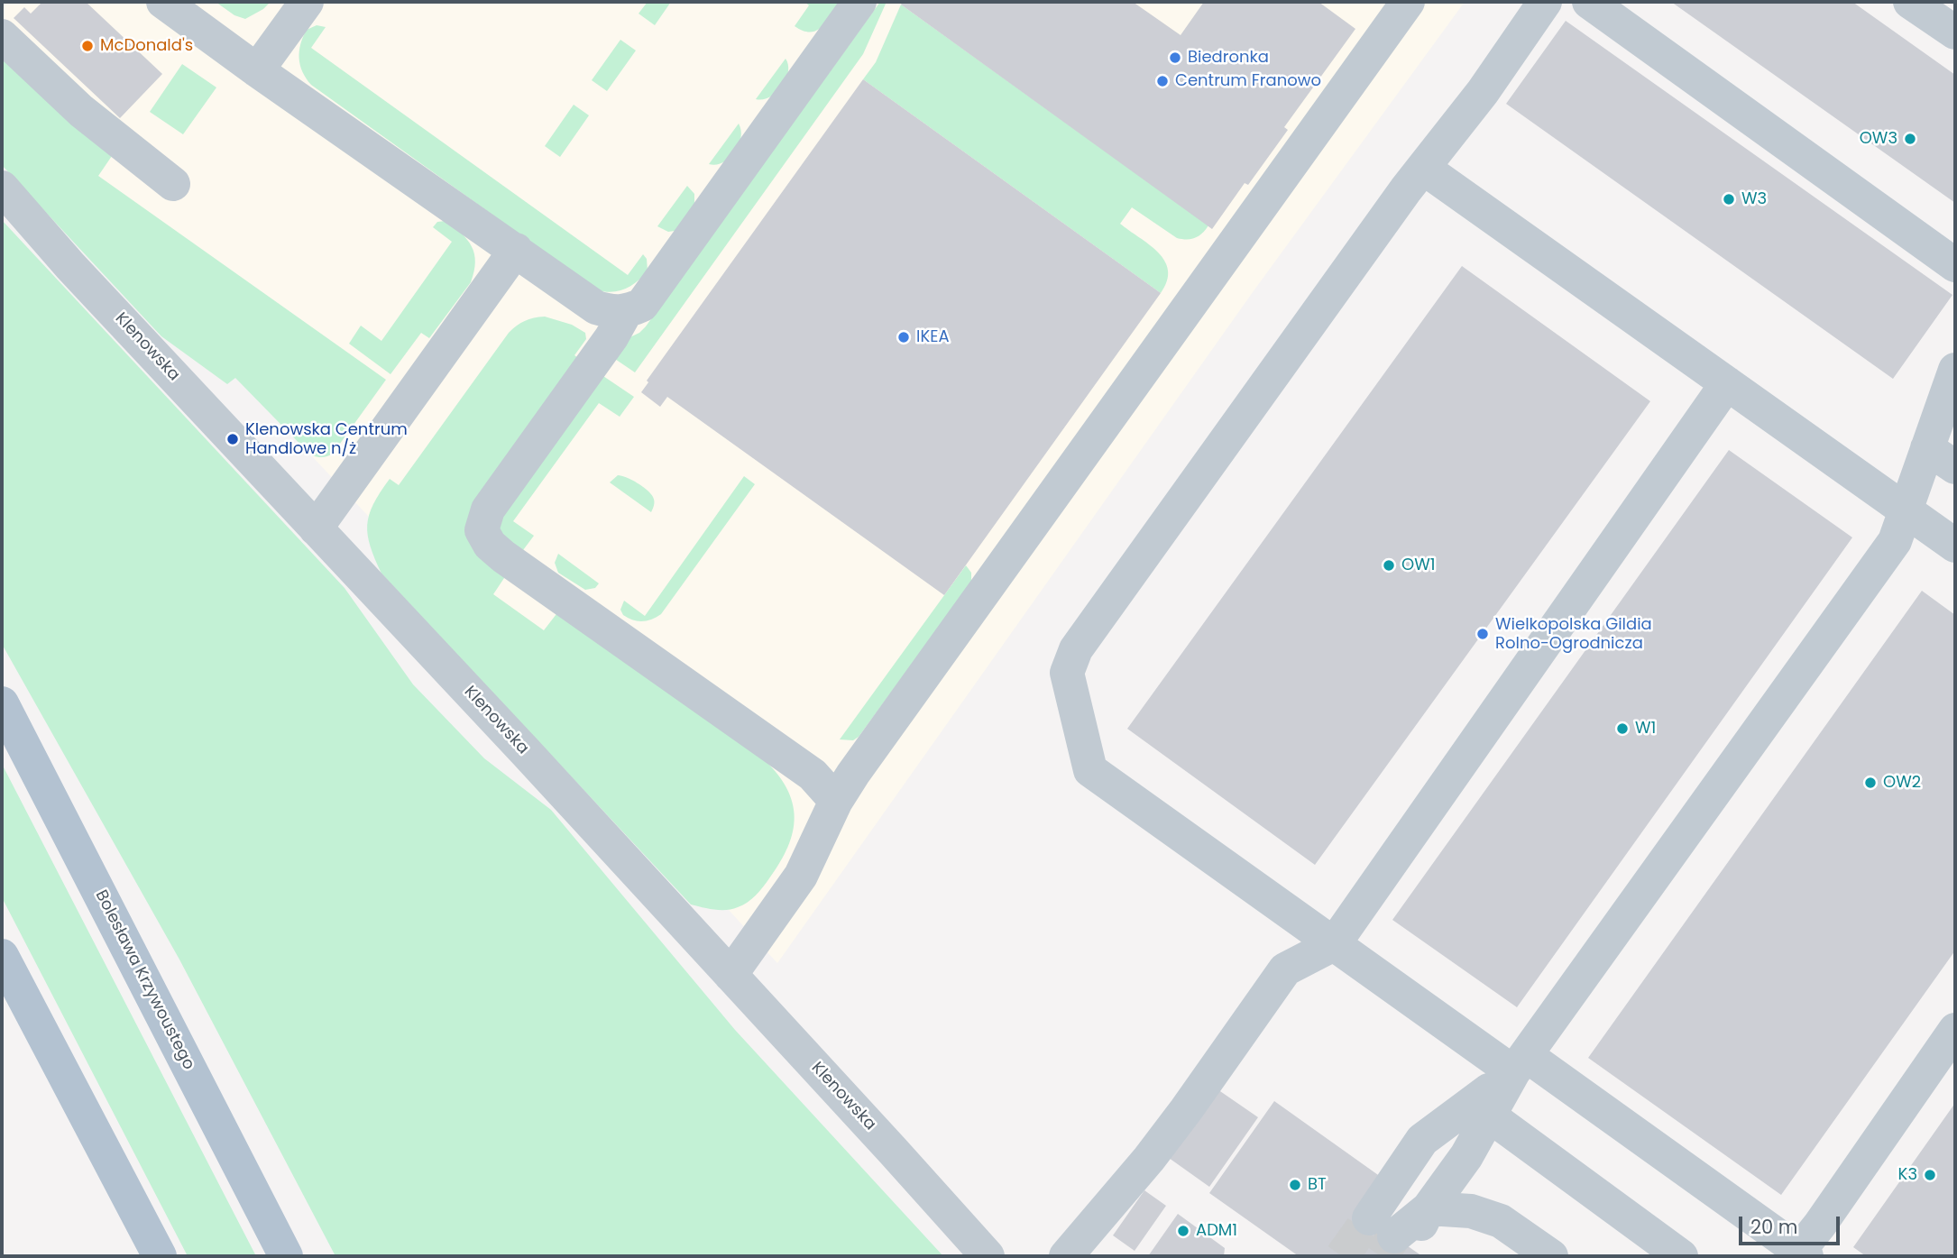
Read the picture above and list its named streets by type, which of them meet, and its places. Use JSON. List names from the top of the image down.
{
  "streets": {
    "main road": ["Bolesława Krzywoustego"],
    "street": ["Klenowska"]
  },
  "places": [
    "McDonald's",
    "Biedronka",
    "Centrum Franowo",
    "OW3",
    "W3",
    "IKEA",
    "Klenowska Centrum Handlowe n/ż",
    "OW1",
    "Wielkopolska Gildia Rolno-Ogrodnicza",
    "W1",
    "OW2",
    "K3",
    "BT",
    "ADM1"
  ],
  "scale_bar": "20 m"
}
